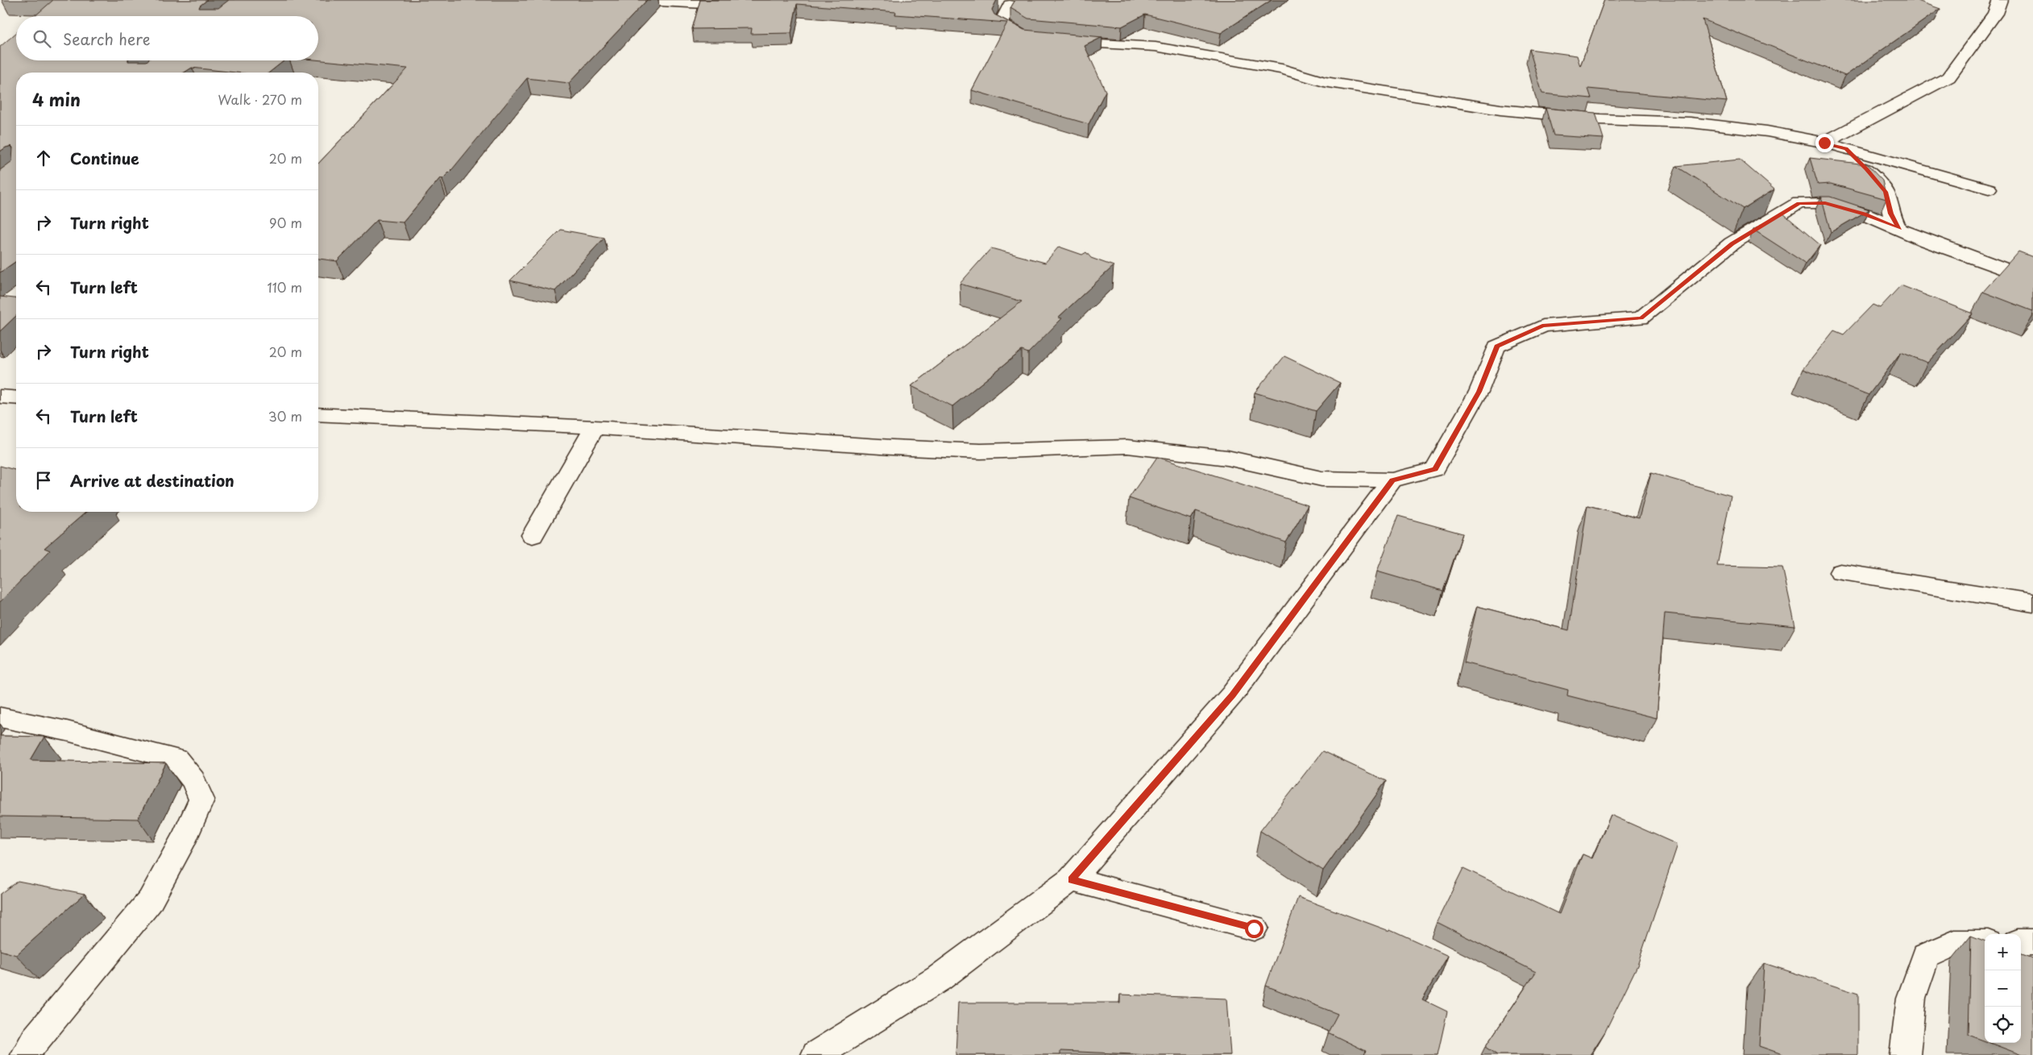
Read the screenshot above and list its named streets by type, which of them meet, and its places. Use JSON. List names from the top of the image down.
{
  "page": {
    "search": "Search here",
    "heading": ["4 min", "Walk · 270 m"],
    "list": [
      ["Continue", "20 m"],
      ["Turn right", "90 m"],
      ["Turn left", "110 m"],
      ["Turn right", "20 m"],
      ["Turn left", "30 m"],
      "Arrive at destination"
    ],
    "map_buttons": ["+", "−"]
  }
}
